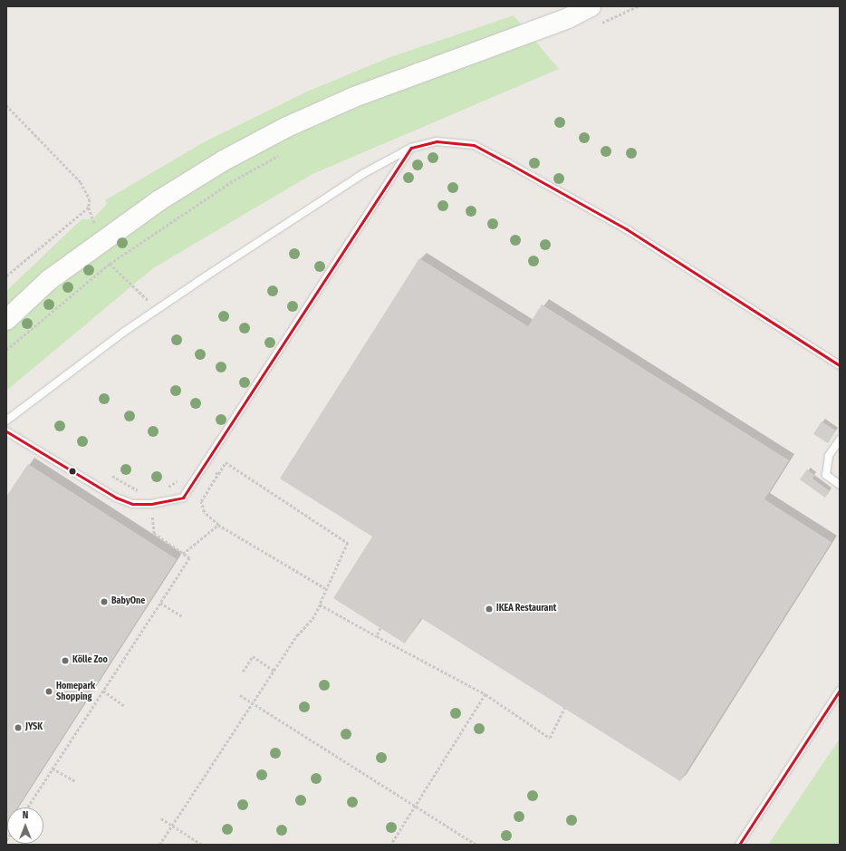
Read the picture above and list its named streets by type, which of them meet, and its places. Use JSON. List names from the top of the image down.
{
  "places": [
    "BabyOne",
    "IKEA Restaurant",
    "Kölle Zoo",
    "Homepark Shopping",
    "JYSK"
  ],
  "north": "top"
}
